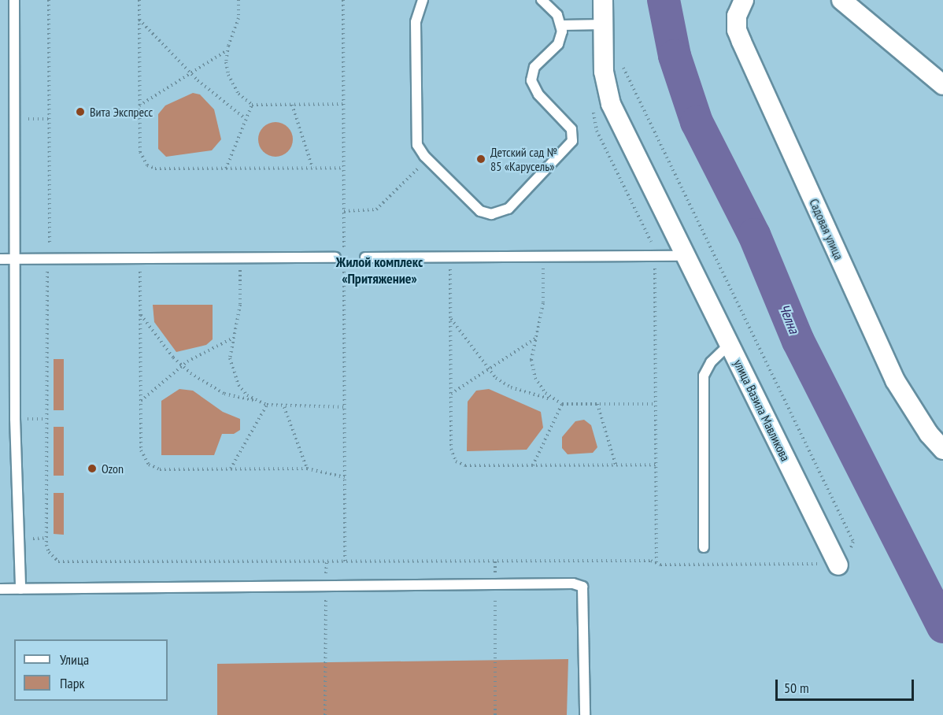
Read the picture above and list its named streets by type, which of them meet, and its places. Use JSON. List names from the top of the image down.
{
  "streets": {
    "street": ["Садовая улица", "улица Вазила Мавликова"]
  },
  "districts": ["Жилой комплекс «Притяжение»"],
  "water": ["Челна"],
  "places": ["Вита Экспресс", "Детский сад № 85 «Карусель»", "Ozon"],
  "legend": ["Улица", "Парк"],
  "scale_bar": "50 m"
}
